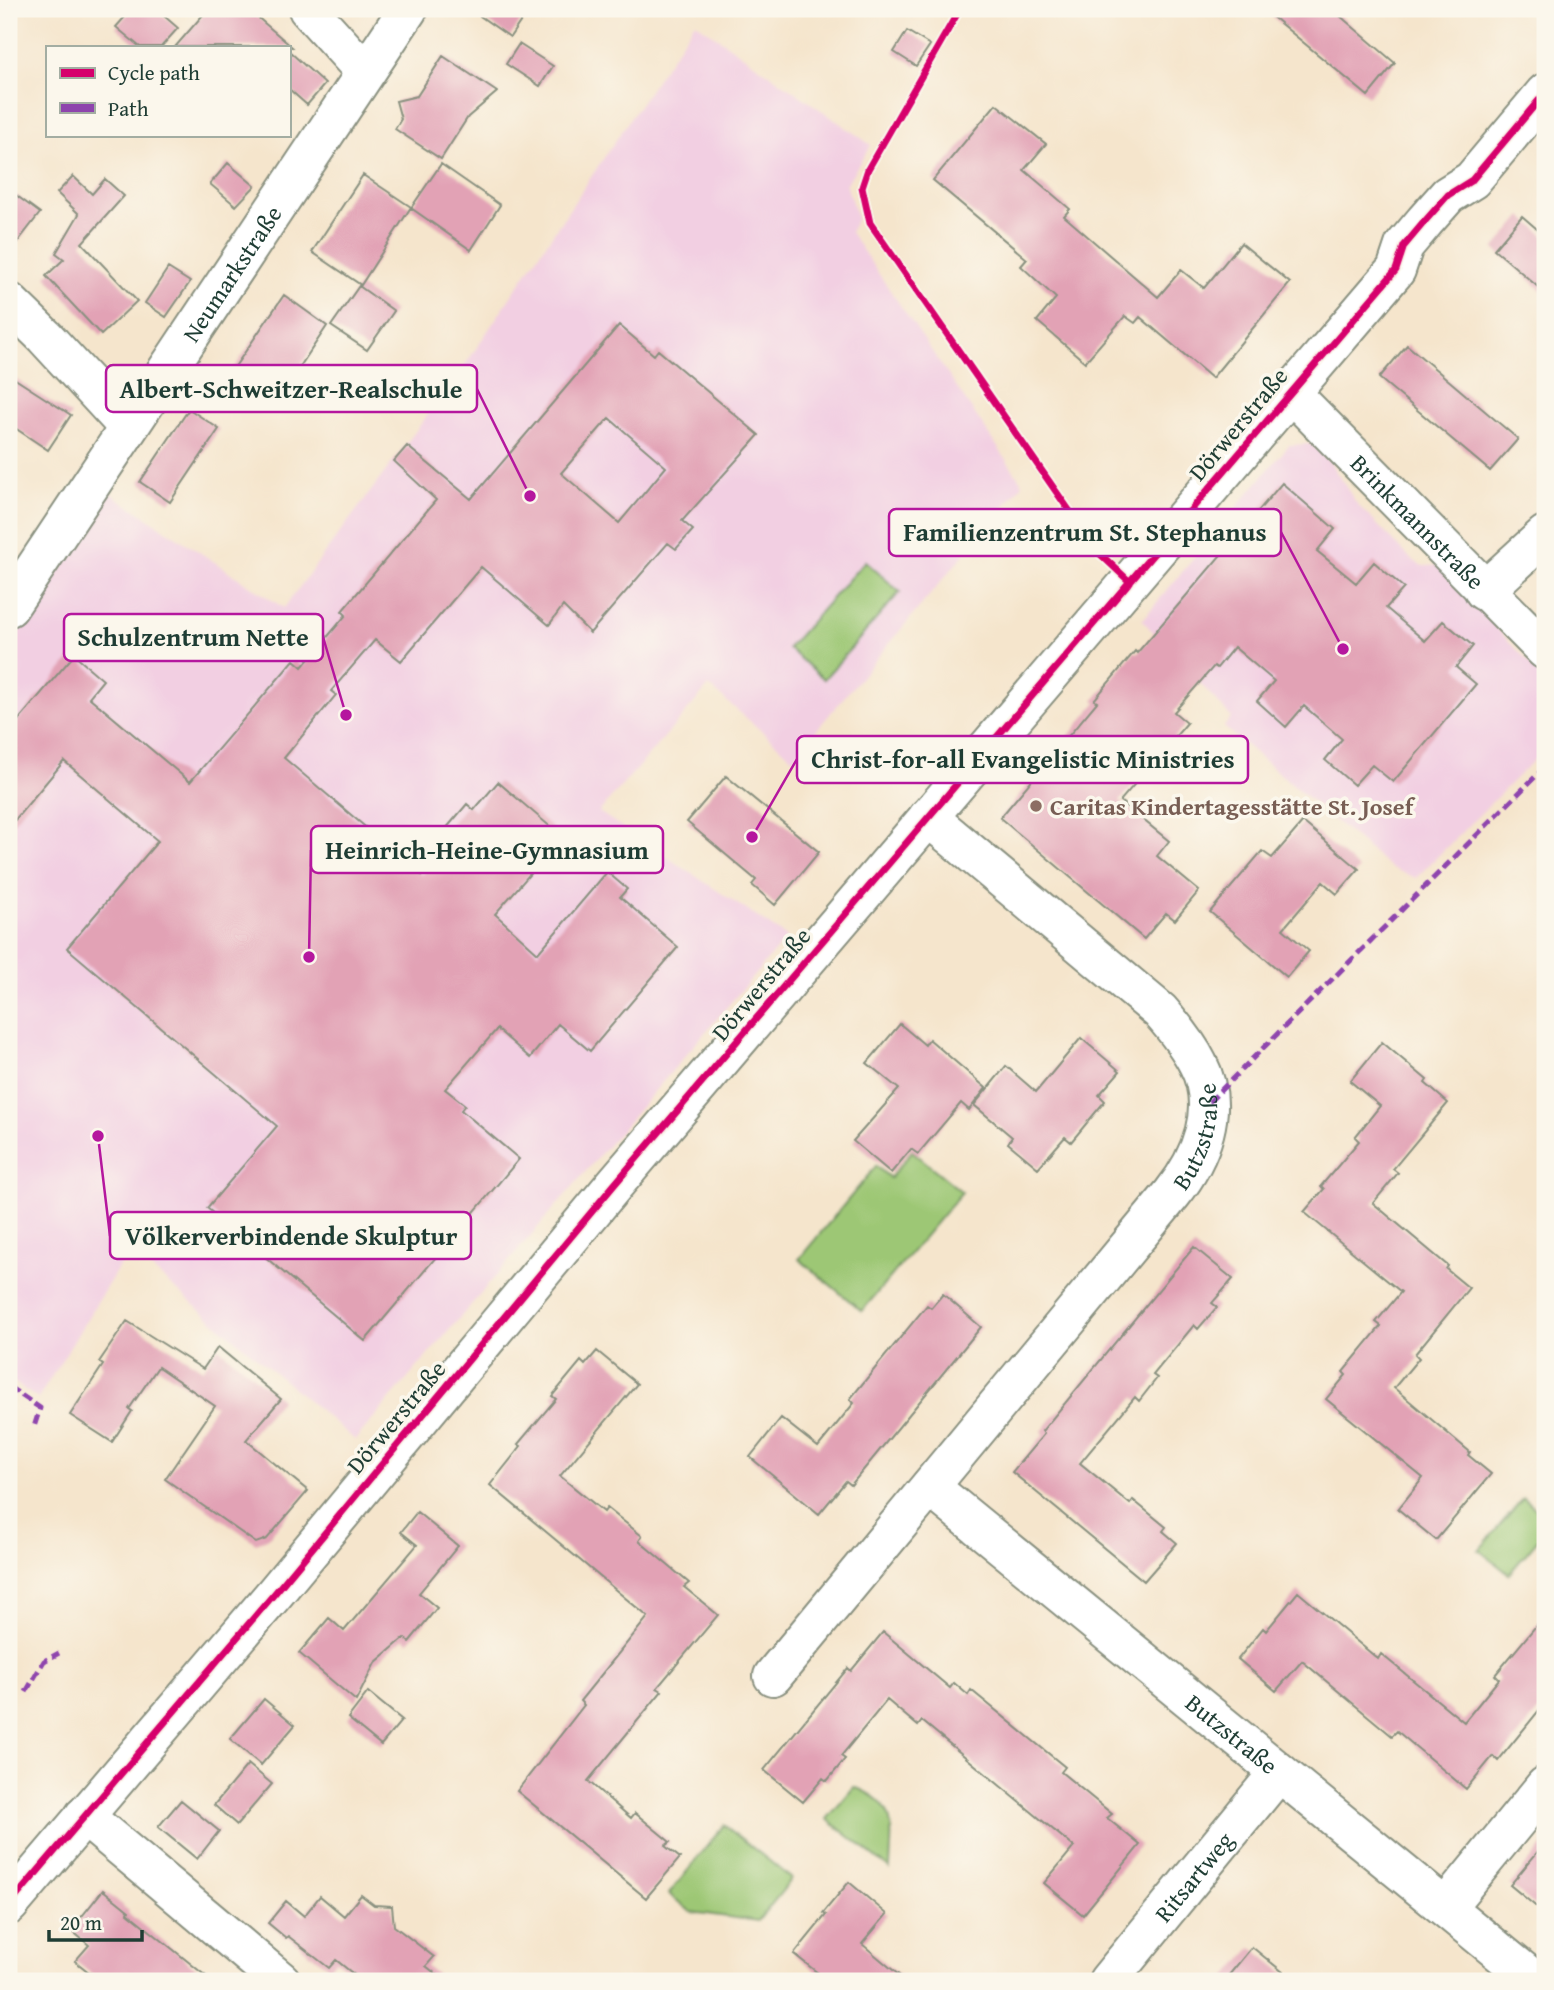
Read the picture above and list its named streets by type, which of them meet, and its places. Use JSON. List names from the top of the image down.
{
  "streets": {
    "street": [
      "Neumarkstraße",
      "Dörwerstraße",
      "Brinkmannstraße",
      "Butzstraße",
      "Ritsartweg"
    ]
  },
  "crossings": [
    ["Dörwerstraße", "Brinkmannstraße"],
    ["Dörwerstraße", "Butzstraße"],
    ["Butzstraße", "Ritsartweg"]
  ],
  "places": [
    "Albert-Schweitzer-Realschule",
    "Familienzentrum St. Stephanus",
    "Schulzentrum Nette",
    "Caritas Kindertagesstätte St. Josef",
    "Christ-for-all Evangelistic Ministries",
    "Heinrich-Heine-Gymnasium",
    "Völkerverbindende Skulptur"
  ],
  "legend": ["Cycle path", "Path"],
  "scale_bar": "20 m"
}
